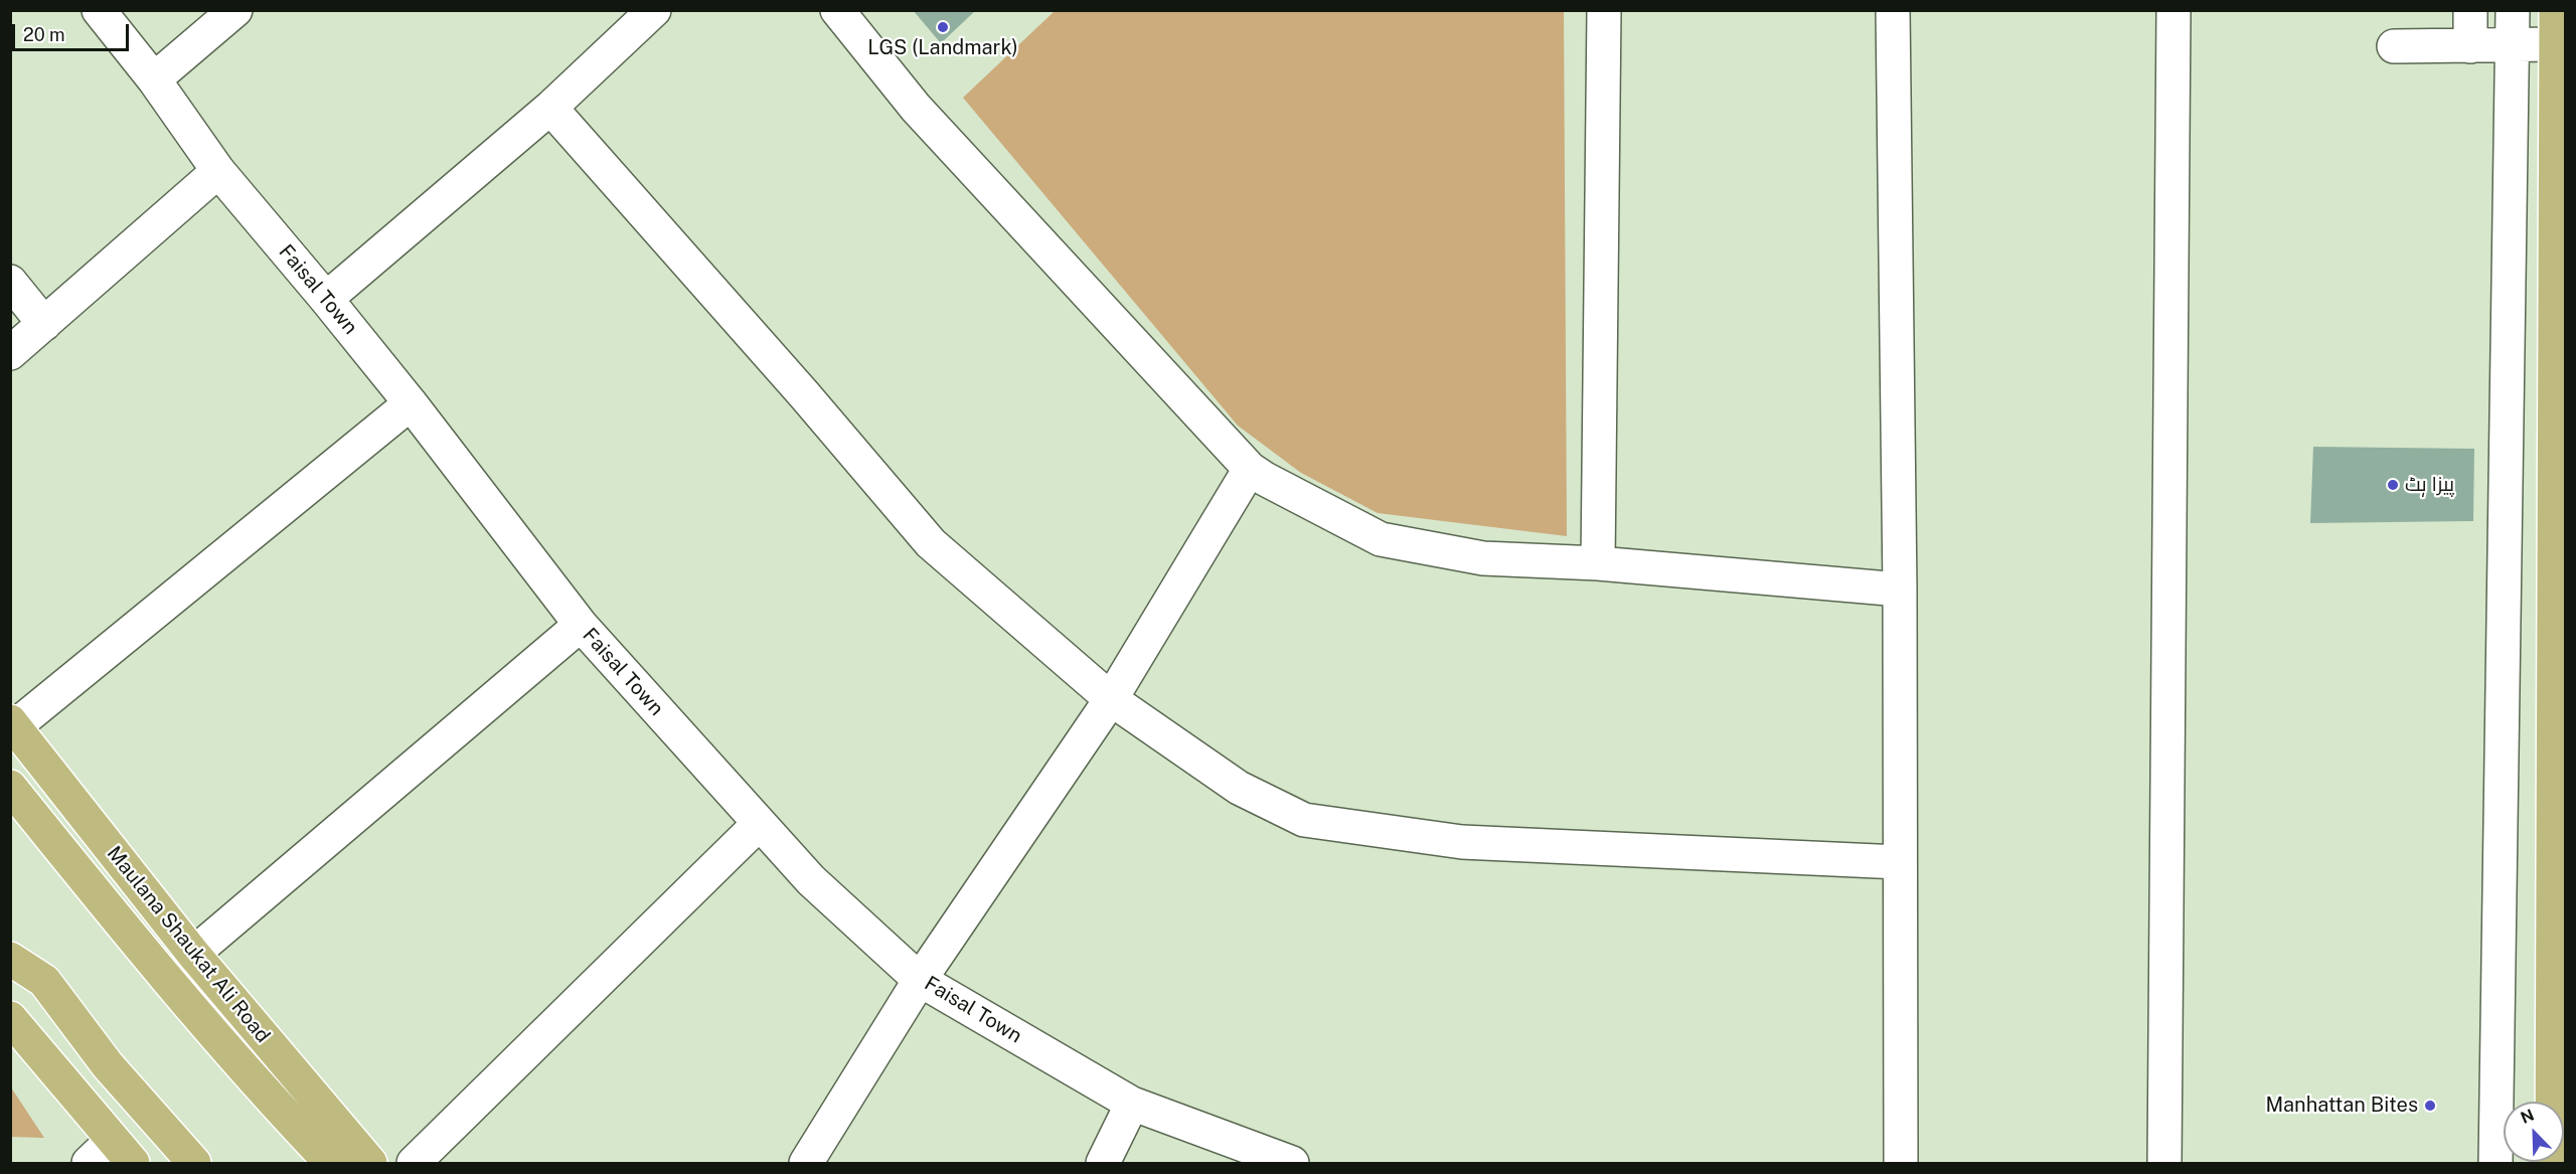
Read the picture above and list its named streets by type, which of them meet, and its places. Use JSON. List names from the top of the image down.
{
  "streets": {
    "main road": ["Maulana Shaukat Ali Road"],
    "street": ["Faisal Town"]
  },
  "places": ["LGS (Landmark)", "پیزا ہٹ", "Manhattan Bites"],
  "scale_bar": "20 m",
  "north": "top left"
}
